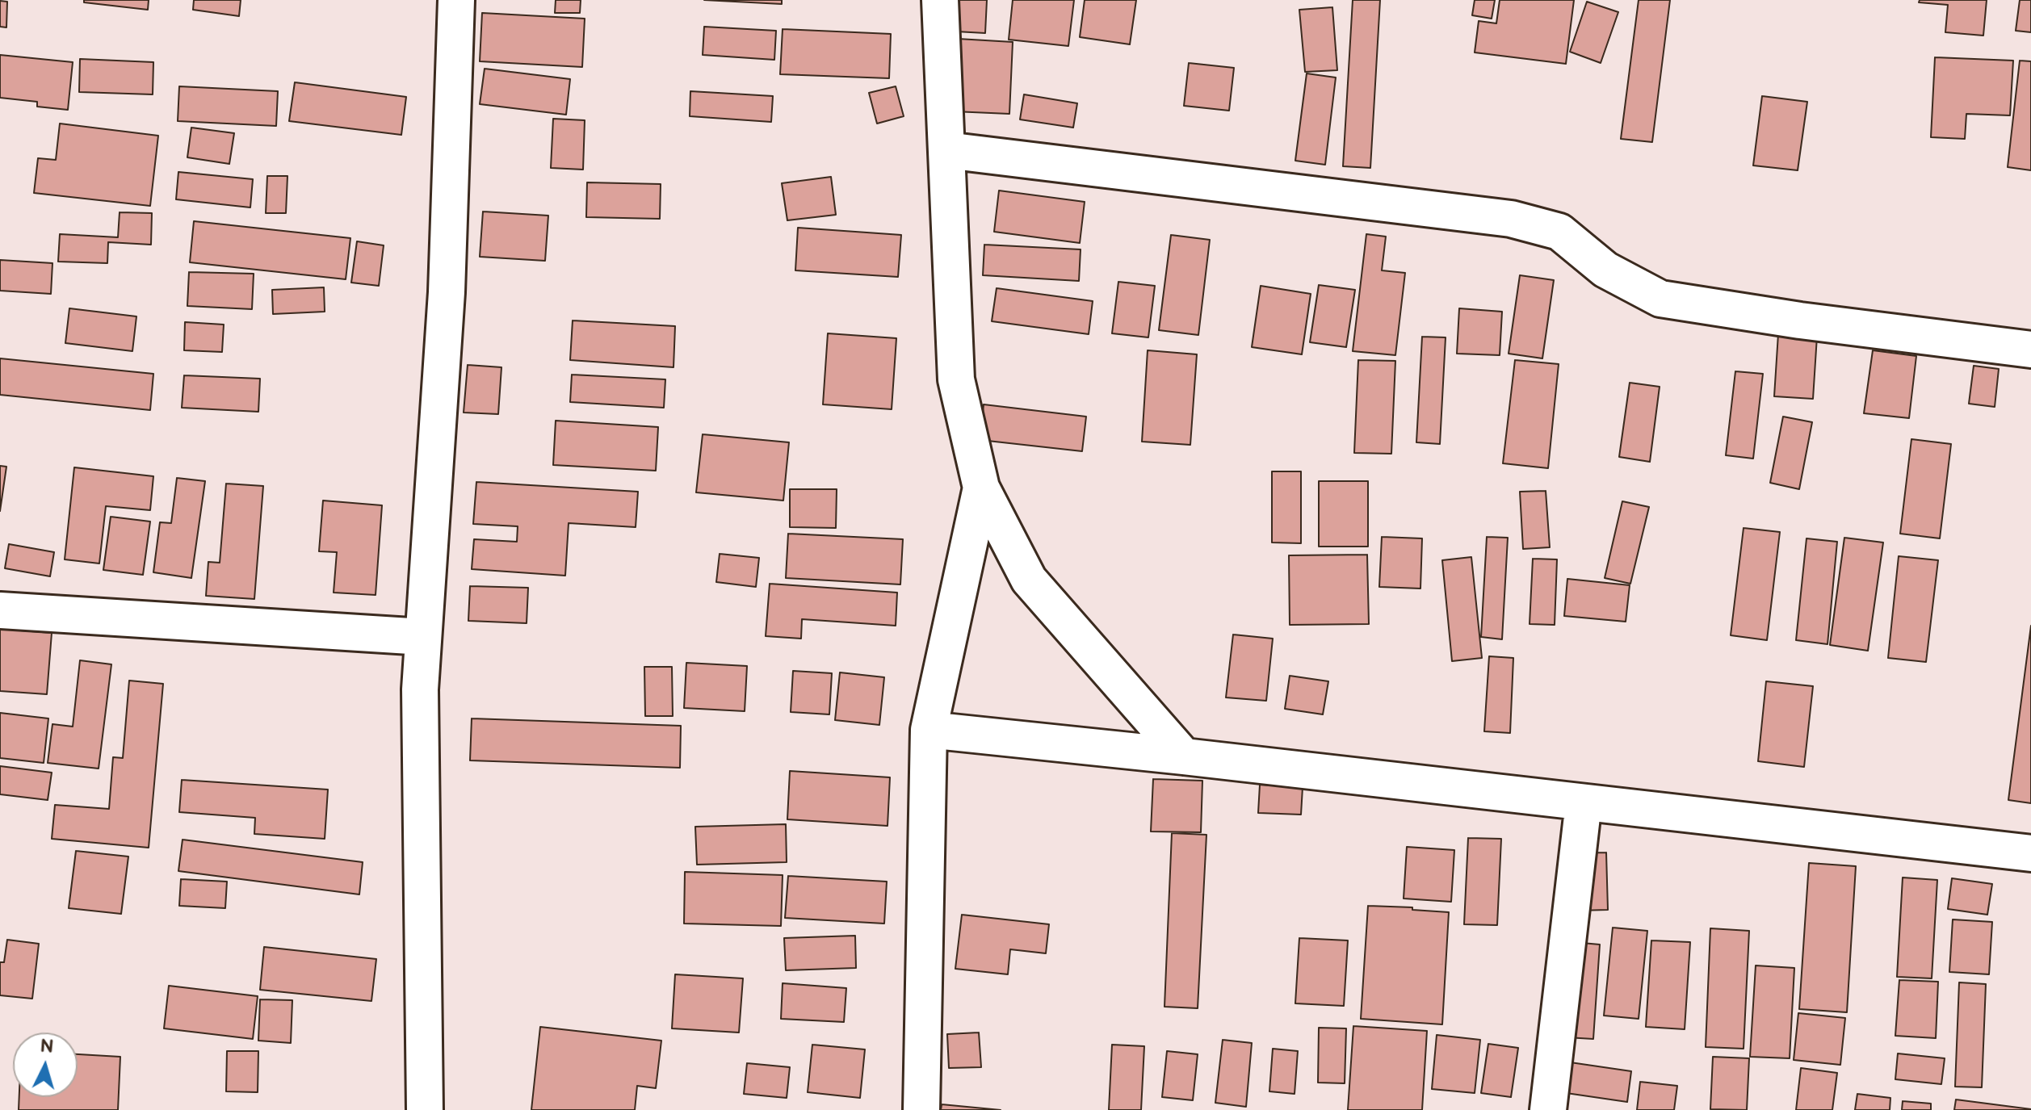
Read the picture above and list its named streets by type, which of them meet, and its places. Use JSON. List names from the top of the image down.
{
  "north": "top"
}
